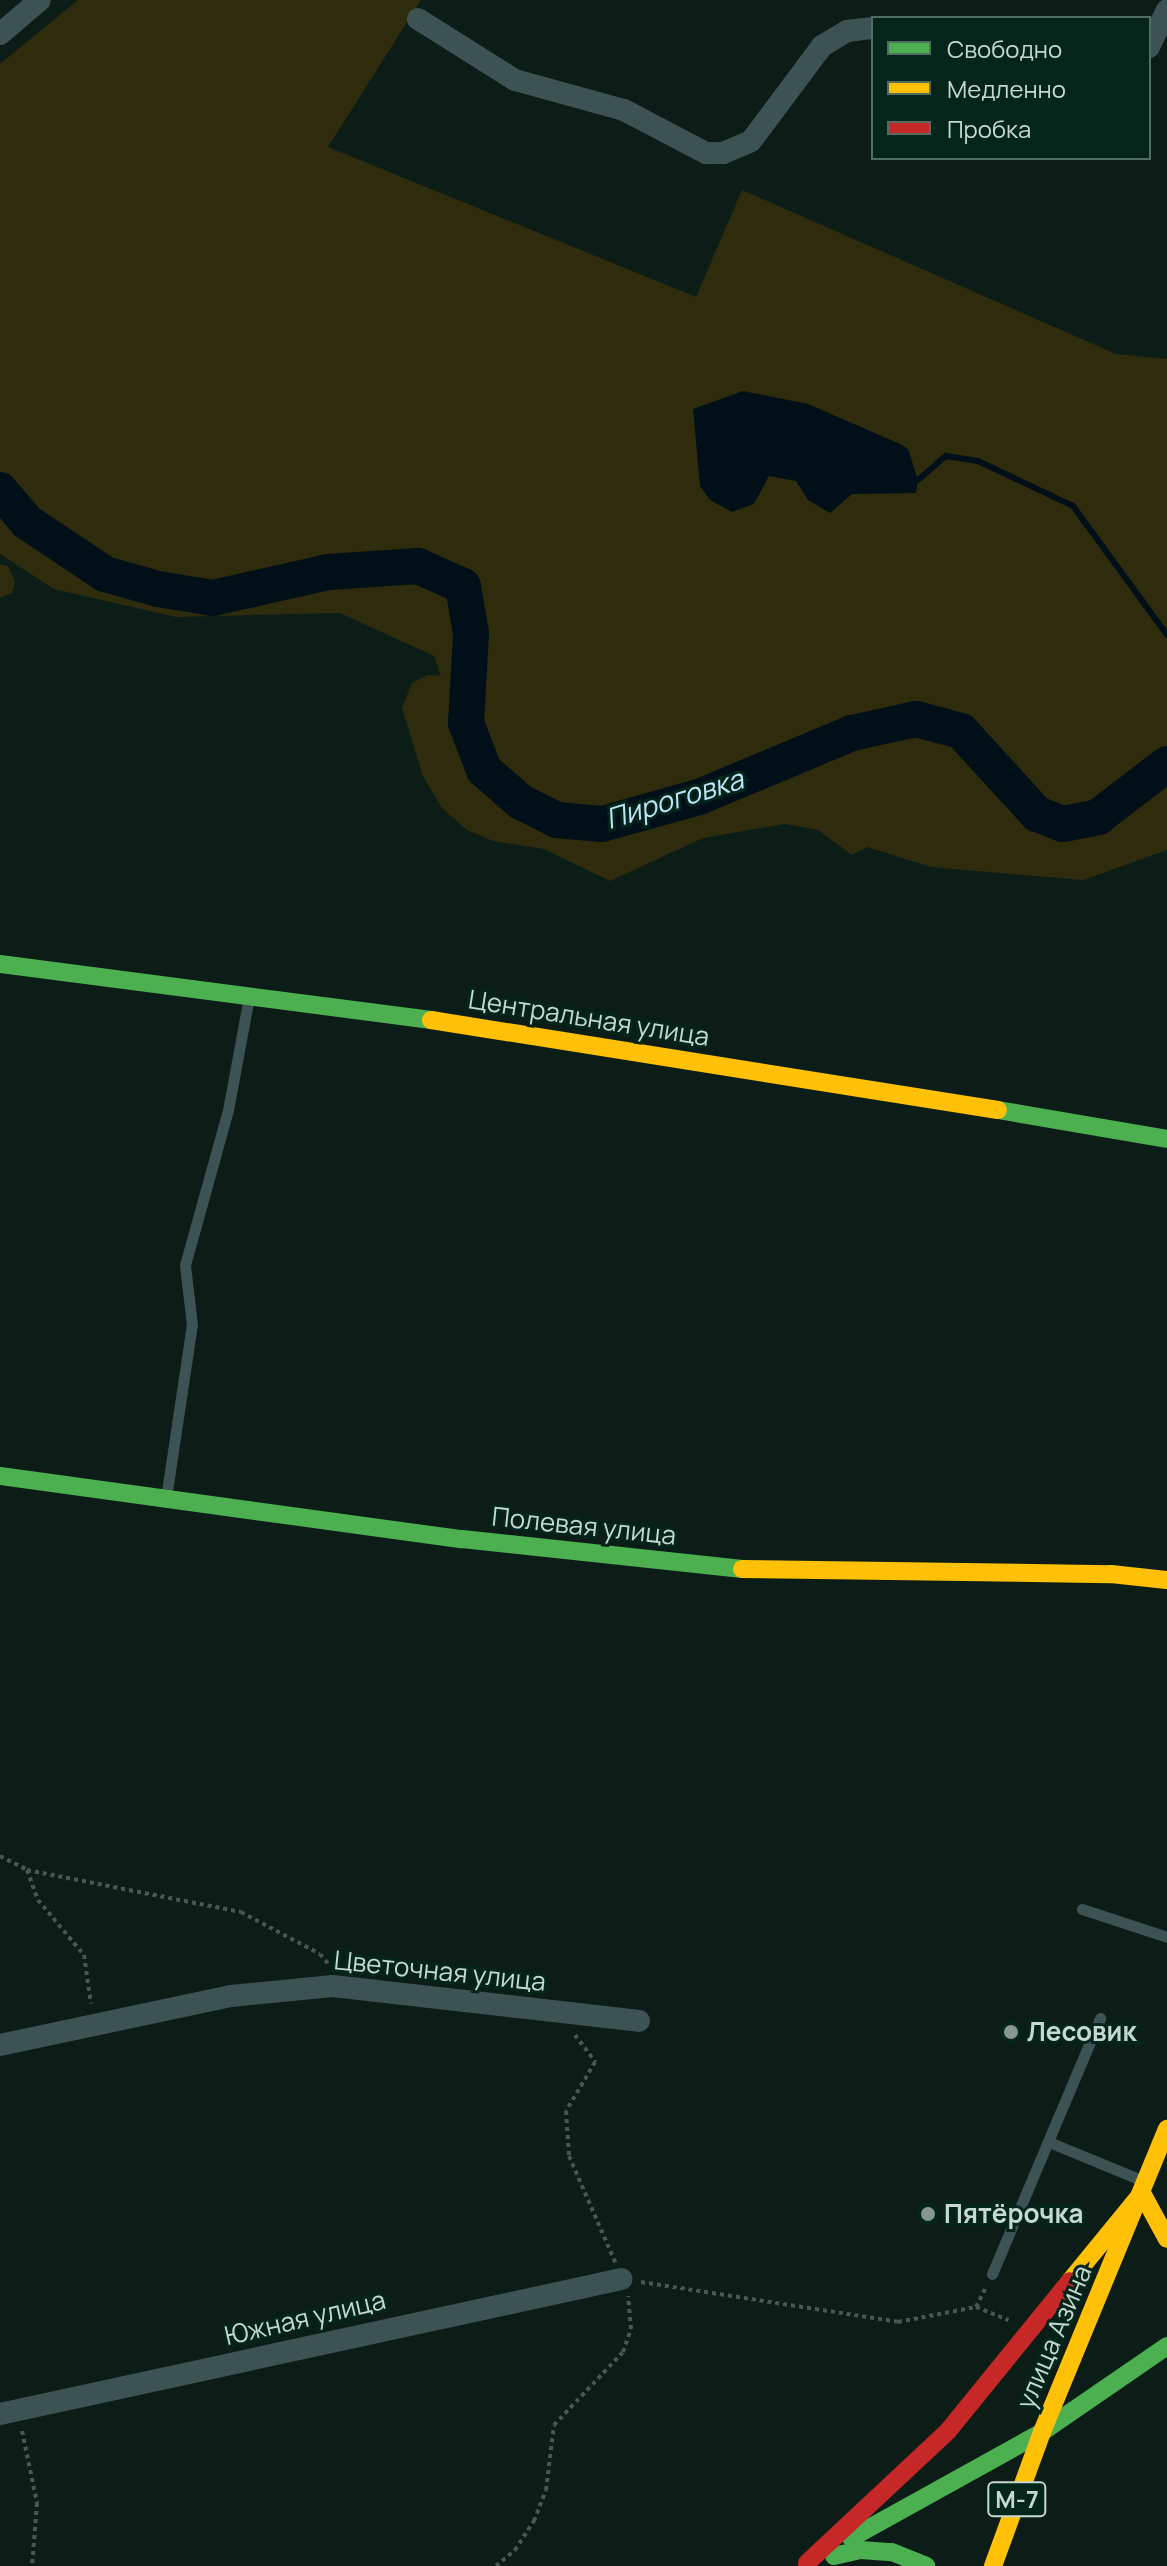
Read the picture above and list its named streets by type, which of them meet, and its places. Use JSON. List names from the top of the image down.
{
  "streets": {
    "street": [
      "Центральная улица",
      "Полевая улица",
      "Цветочная улица",
      "Южная улица",
      "улица Азина",
      "М-7"
    ]
  },
  "crossings": [
    ["улица Азина", "М-7"]
  ],
  "water": ["Пироговка"],
  "places": ["Лесовик", "Пятёрочка"],
  "legend": ["Свободно", "Медленно", "Пробка"]
}
